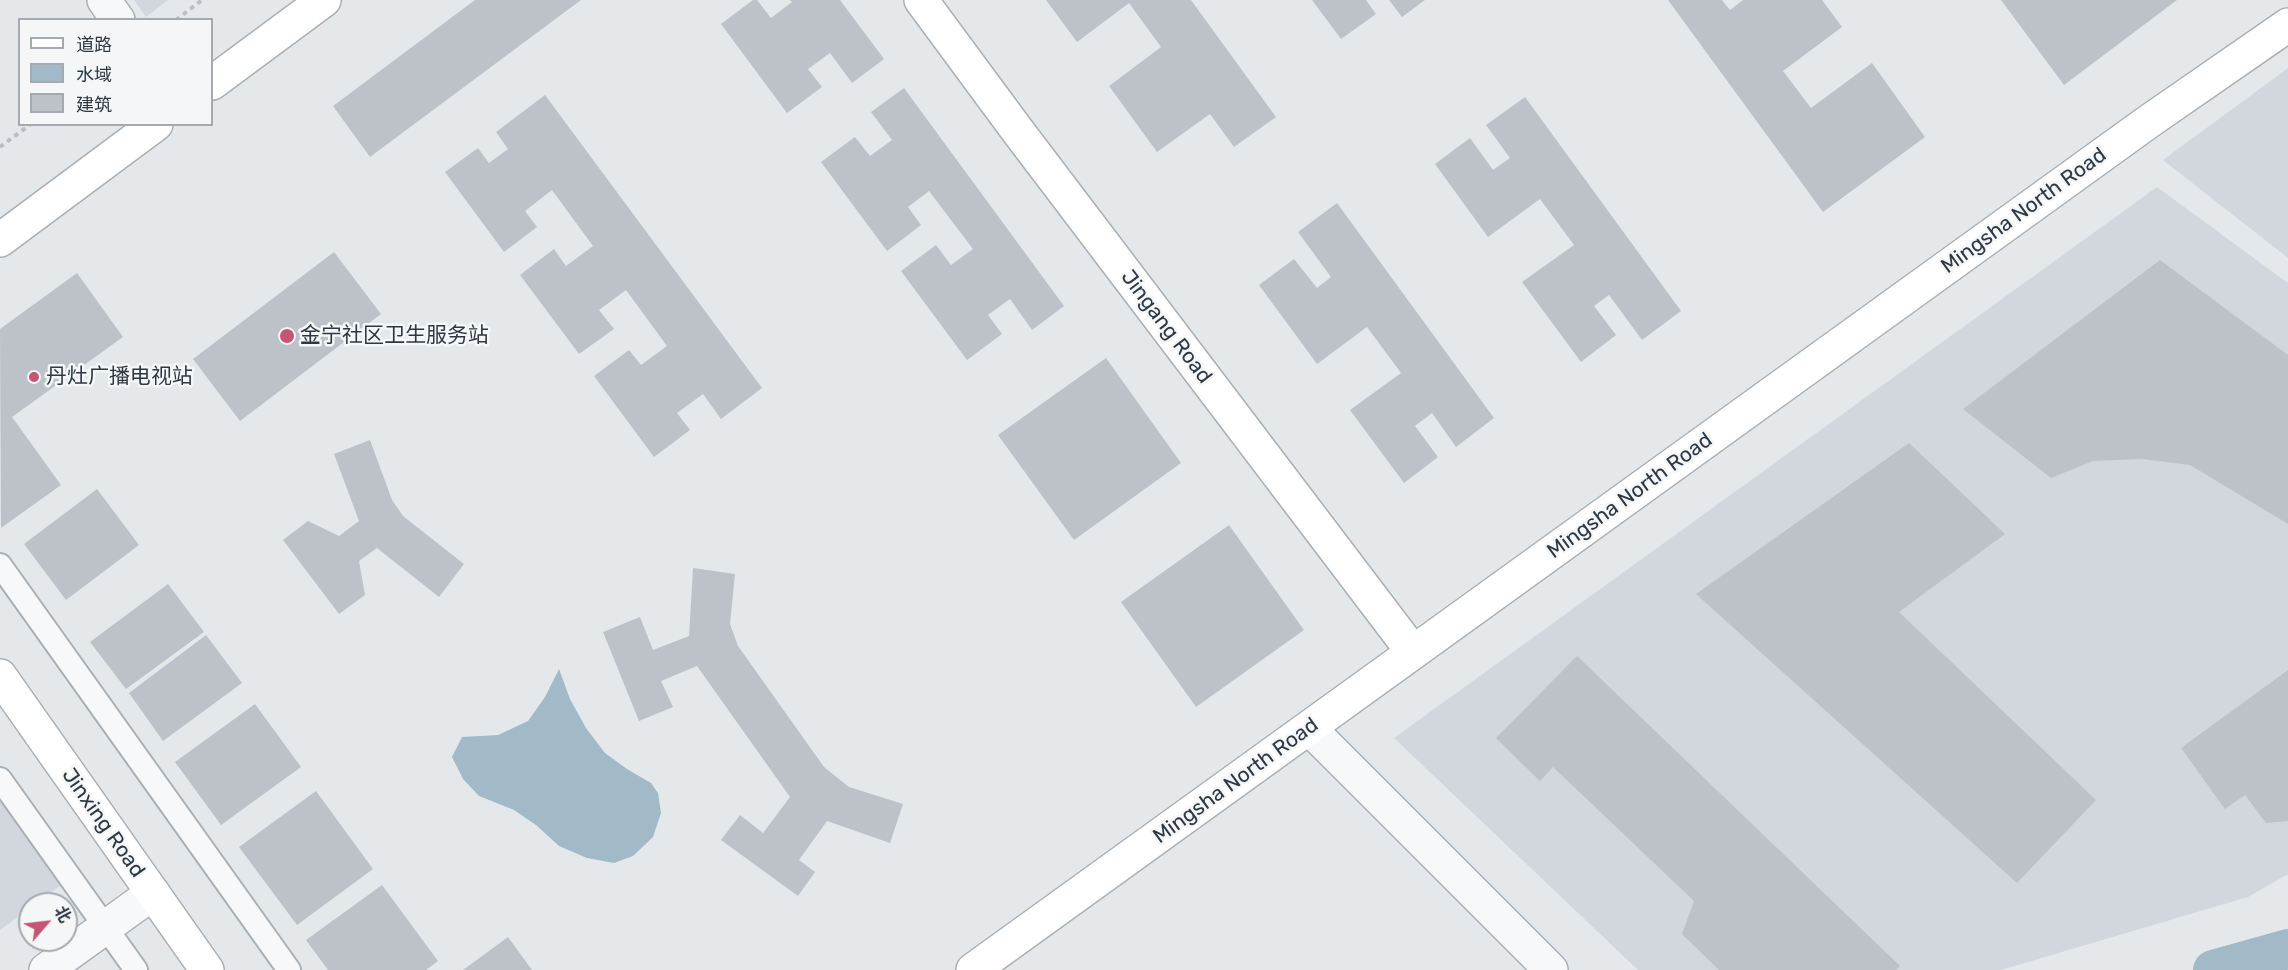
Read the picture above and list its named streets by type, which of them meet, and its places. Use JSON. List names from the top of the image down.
{
  "streets": {
    "street": ["Mingsha North Road", "Jingang Road", "Jinxing Road"]
  },
  "crossings": [
    ["Mingsha North Road", "Jingang Road"]
  ],
  "places": ["金宁社区卫生服务站", "丹灶广播电视站"],
  "legend": ["道路", "水域", "建筑"],
  "north": "top right"
}
